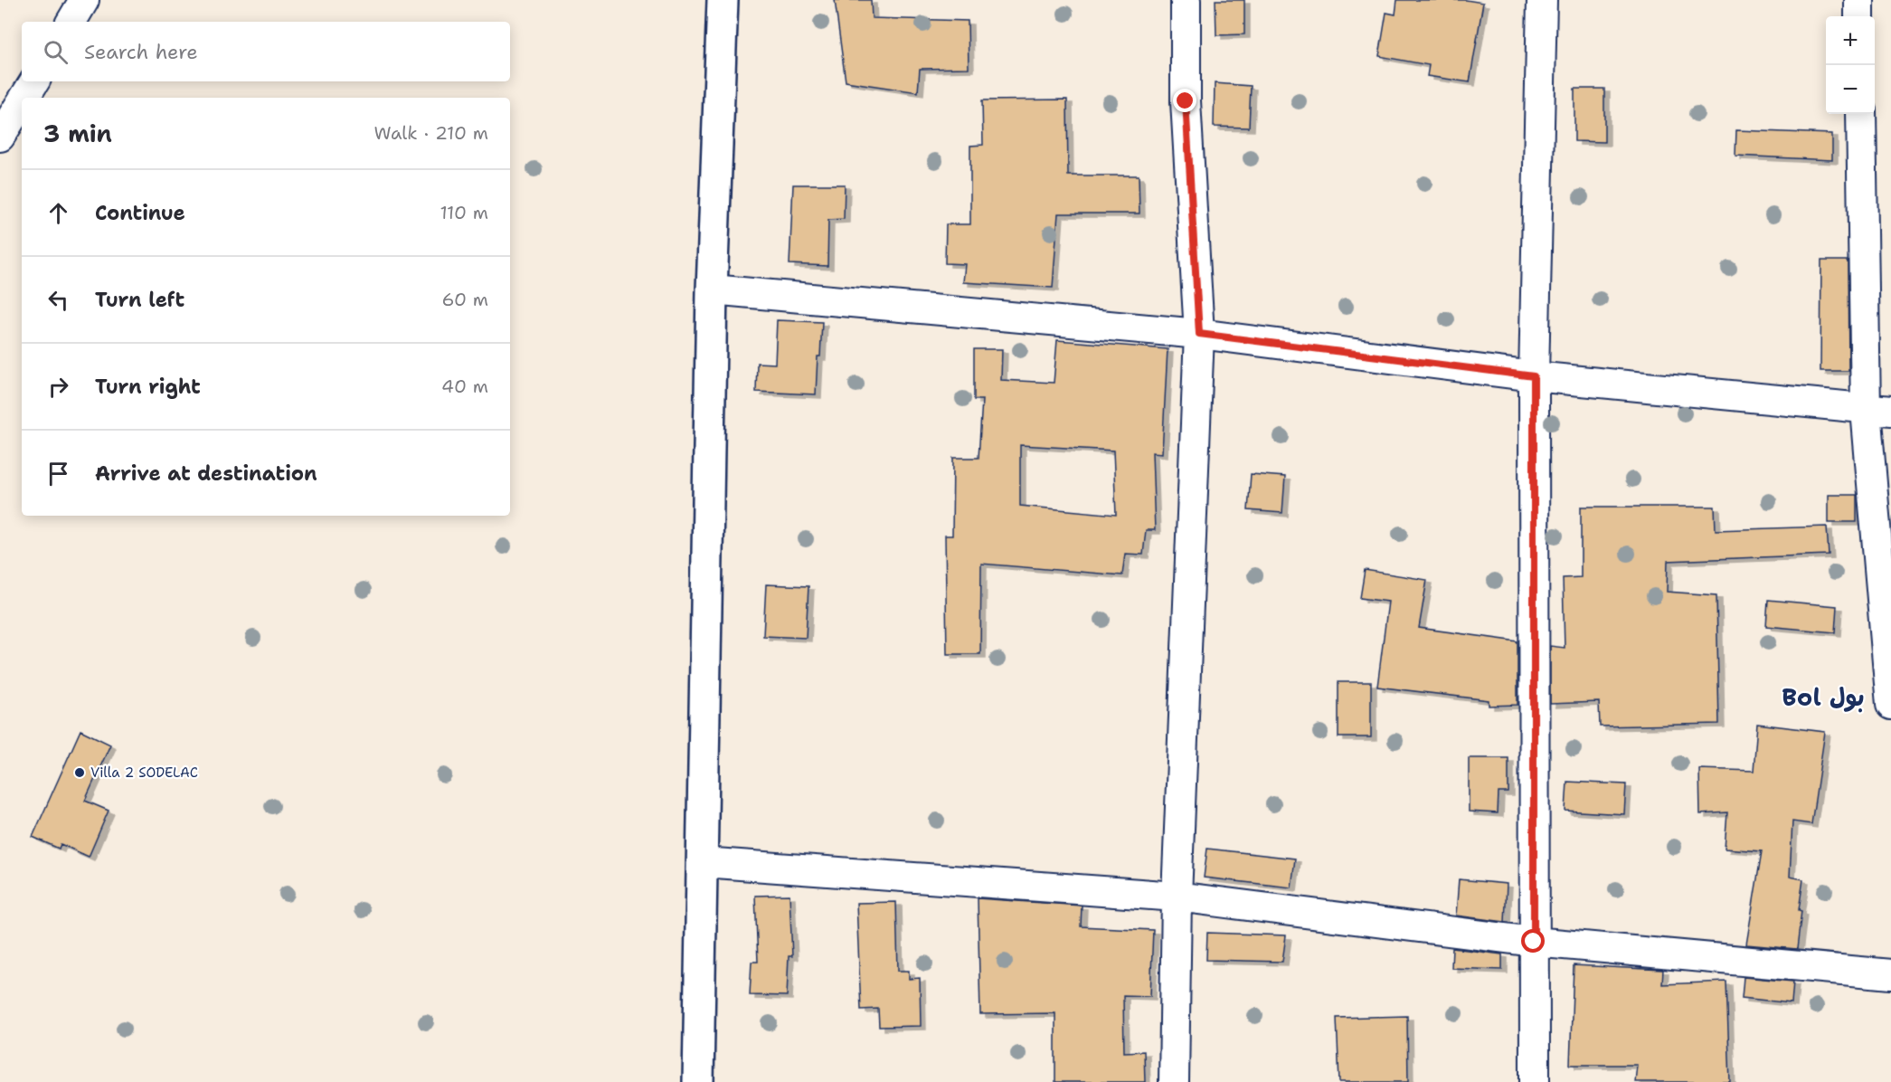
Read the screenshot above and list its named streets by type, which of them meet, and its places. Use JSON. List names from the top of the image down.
{
  "districts": ["Bol بول"],
  "places": ["Villa 2 SODELAC"],
  "page": {
    "map_buttons": ["+", "−"],
    "search": "Search here",
    "heading": ["3 min", "Walk · 210 m"],
    "list": [
      ["Continue", "110 m"],
      ["Turn left", "60 m"],
      ["Turn right", "40 m"],
      "Arrive at destination"
    ]
  }
}
